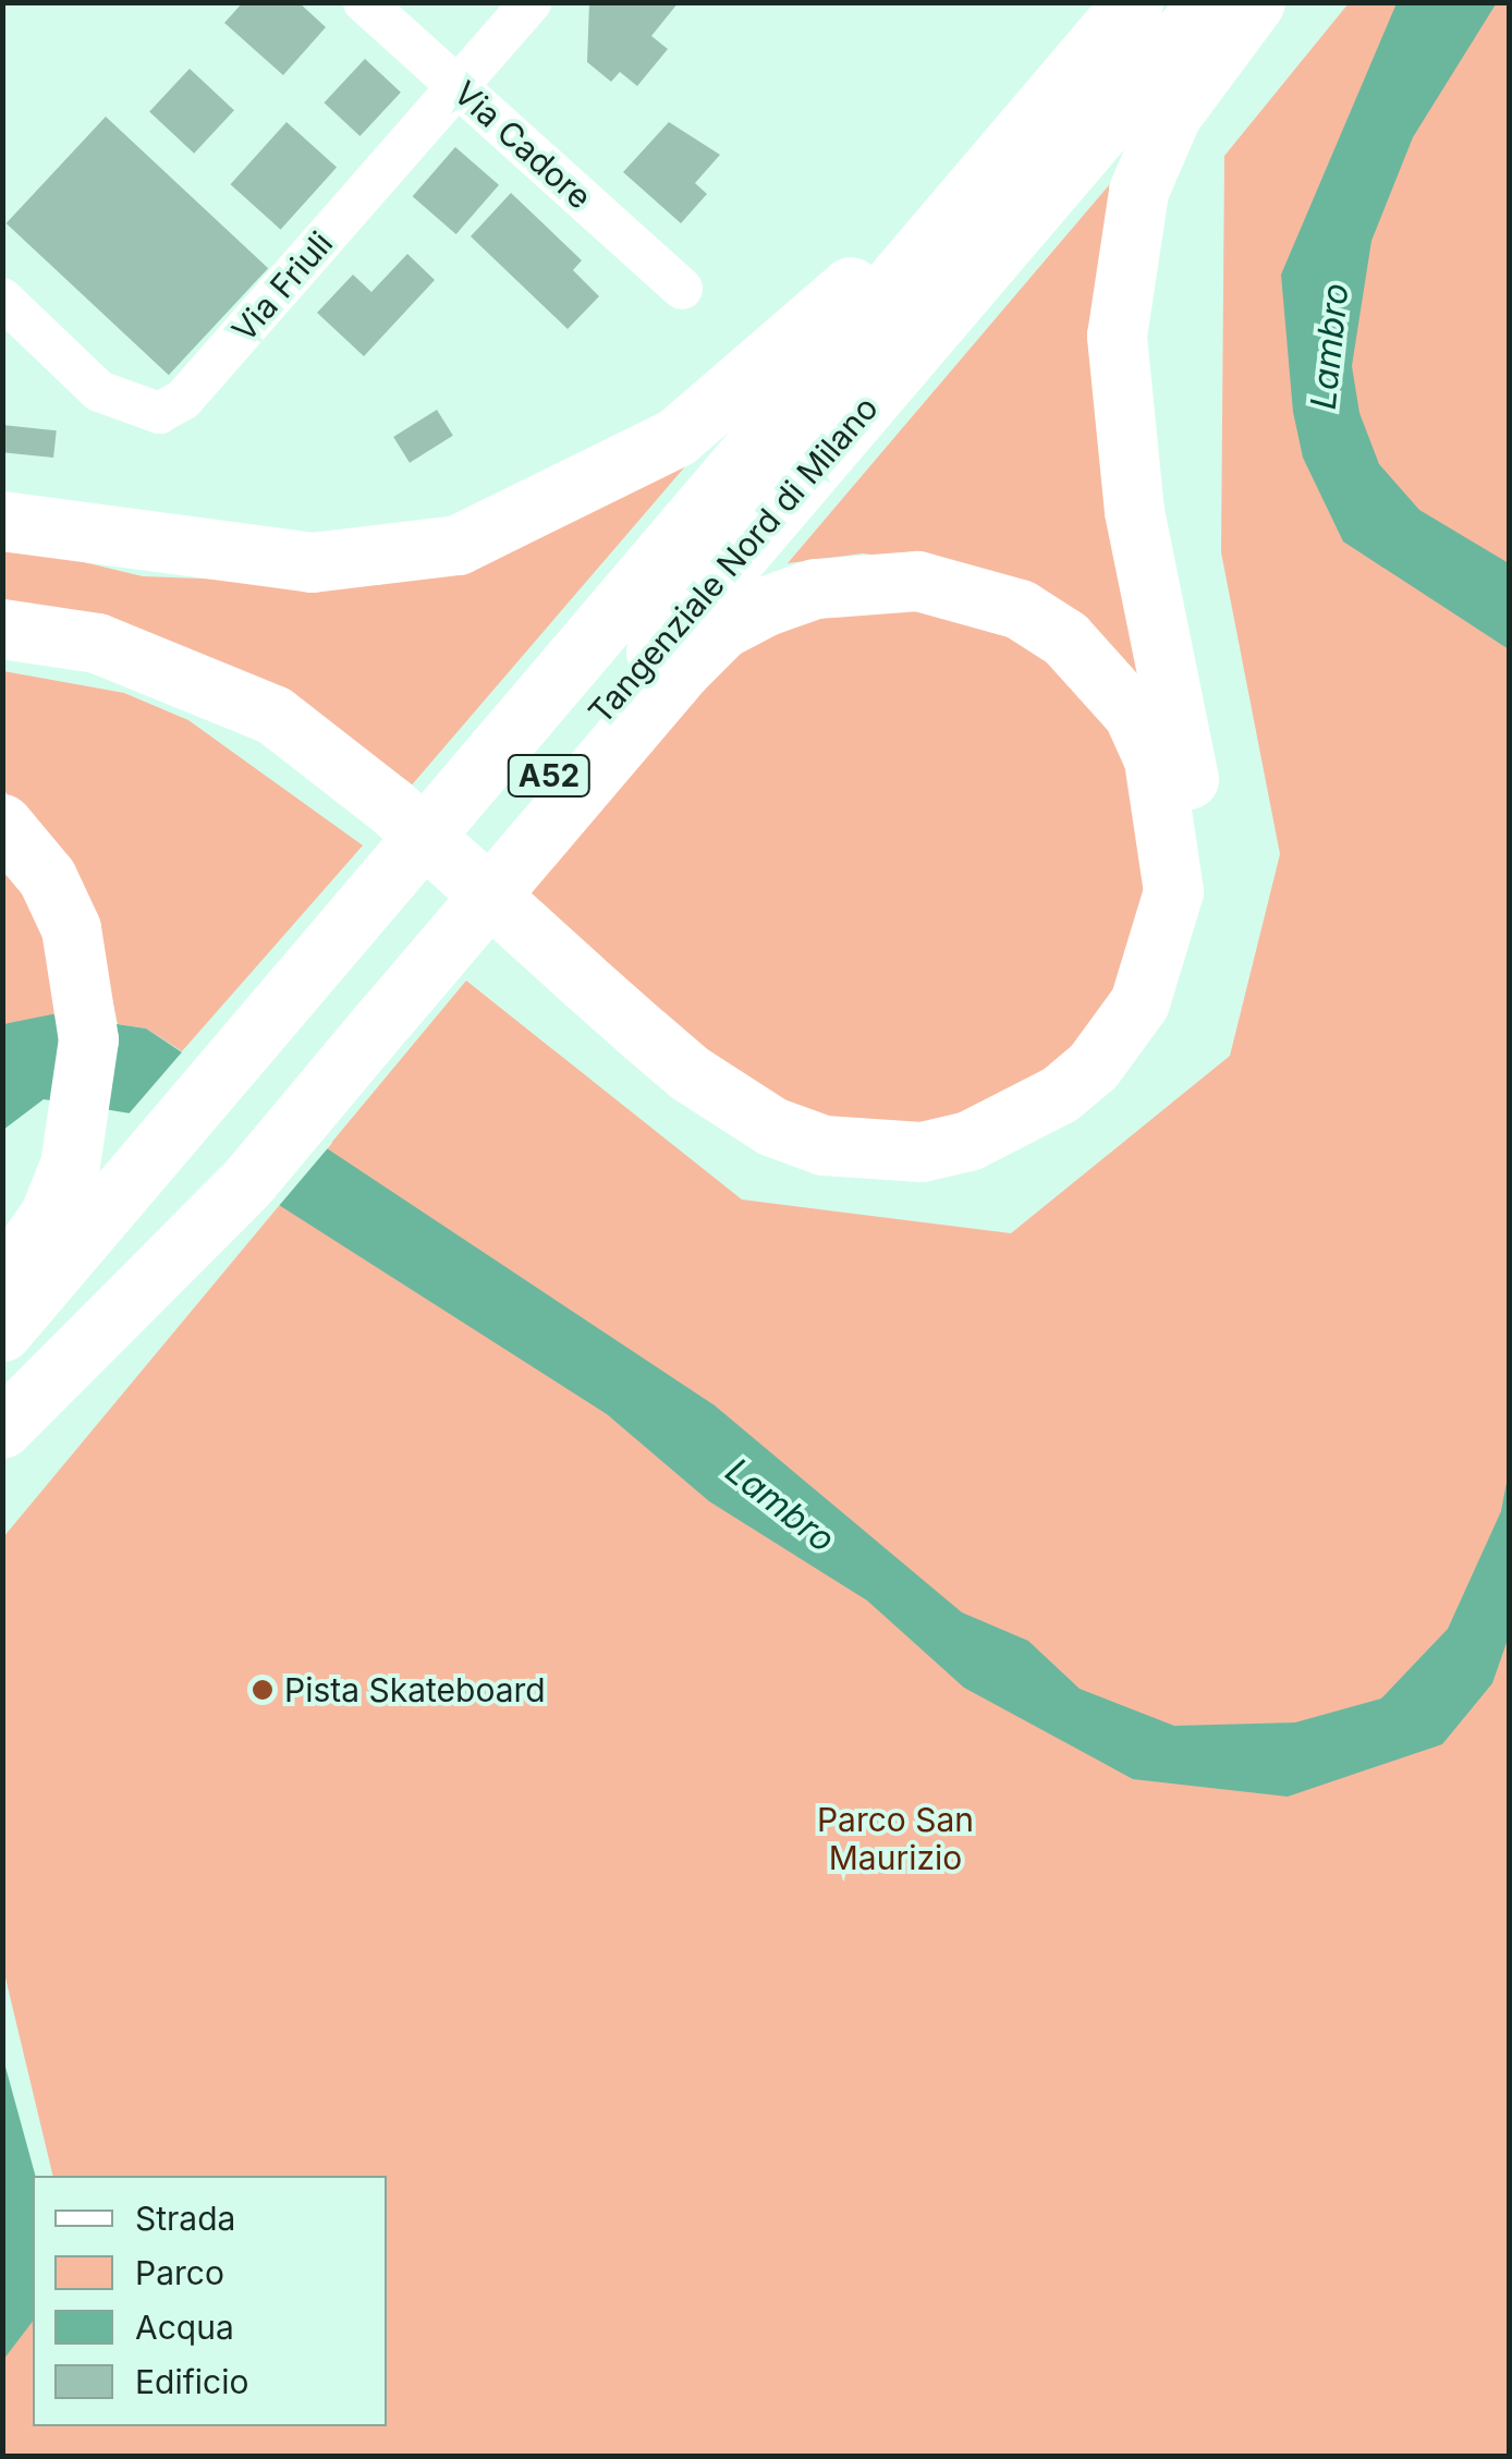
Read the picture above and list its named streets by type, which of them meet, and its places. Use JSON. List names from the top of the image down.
{
  "streets": {
    "highway": ["Tangenziale Nord di Milano", "A52"],
    "street": ["Via Cadore", "Via Friuli"]
  },
  "crossings": [
    ["Via Cadore", "Via Friuli"]
  ],
  "water": ["Lambro"],
  "parks": ["Parco San Maurizio"],
  "places": ["Pista Skateboard"],
  "legend": [
    "Strada",
    "Parco",
    "Acqua",
    "Edificio"
  ]
}
